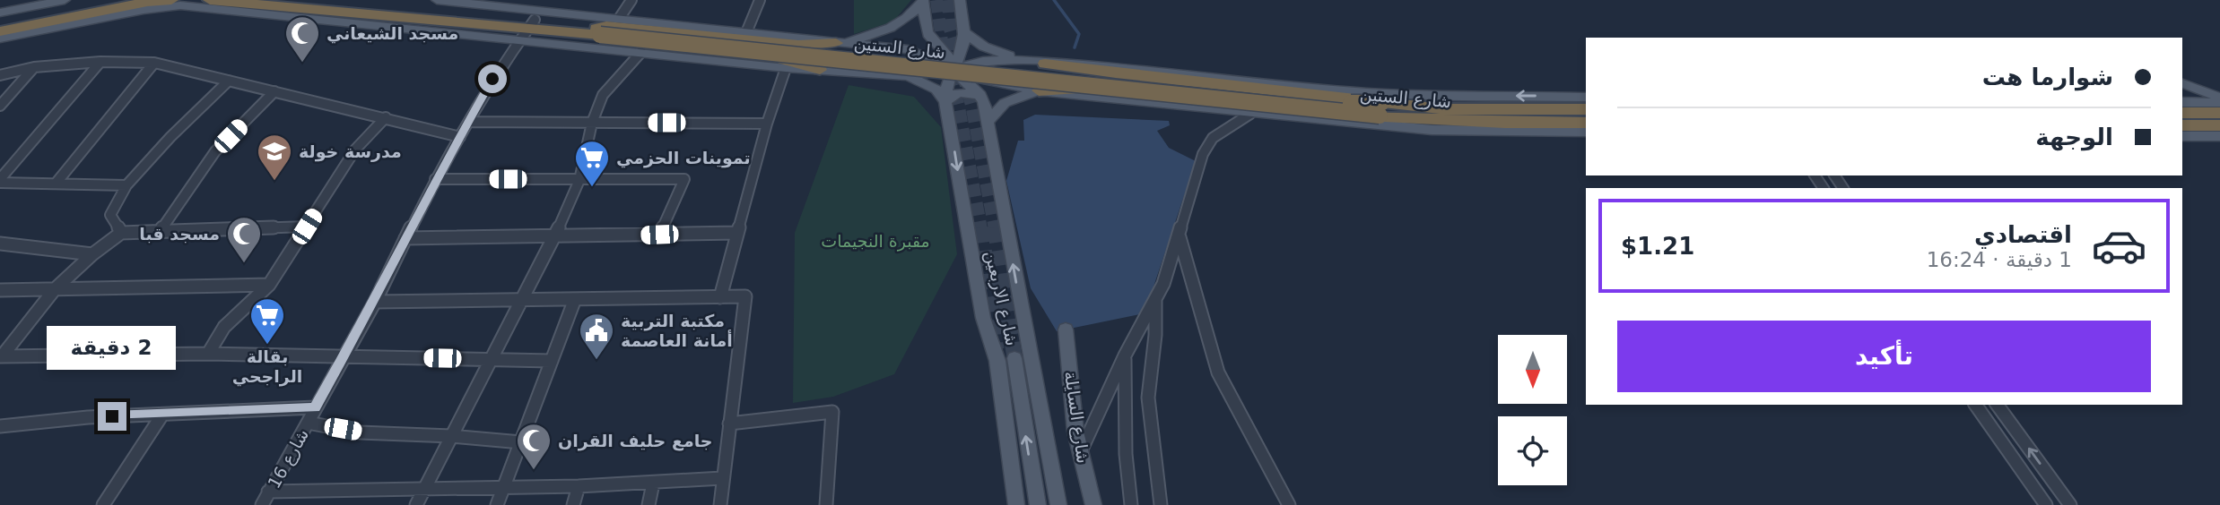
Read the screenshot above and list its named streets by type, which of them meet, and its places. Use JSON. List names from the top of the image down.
{
  "streets": {
    "highway": ["شارع الستين"],
    "main road": ["شارع الاربعين", "شارع السايلة"],
    "street": ["شارع 16"]
  },
  "crossings": [
    ["شارع الستين", "شارع 16"]
  ],
  "parks": ["مقبرة النجيمات"],
  "places": {
    "mosque": ["مسجد الشيعاني", "مسجد قبا", "جامع حليف القران"],
    "school or university": ["مدرسة خولة"],
    "supermarket": ["تموينات الحزمي", "بقالة الراجحي"],
    "public building": ["مكتبة التربية أمانة العاصمة"]
  },
  "north": "bottom",
  "page": {
    "banner": ["شوارما هت", "الوجهة"],
    "list": [
      {
        "name": "اقتصادي",
        "note": "1 دقيقة · 16:24",
        "value": "$1.21"
      }
    ],
    "buttons": "تأكيد",
    "bubble": "2 دقيقة"
  }
}
